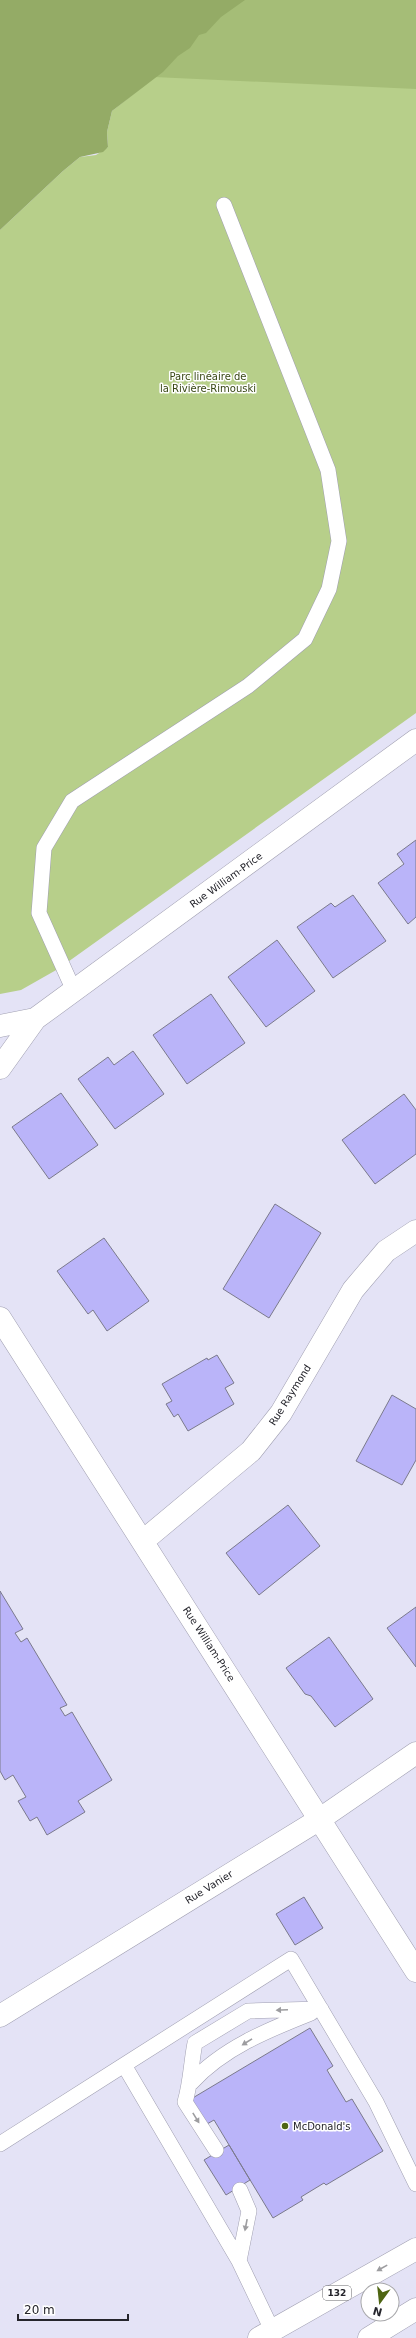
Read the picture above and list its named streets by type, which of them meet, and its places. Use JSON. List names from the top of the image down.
{
  "streets": {
    "street": [
      "Rue William-Price",
      "Rue Raymond",
      "Rue Vanier",
      "132"
    ]
  },
  "crossings": [
    ["Rue William-Price", "Rue Raymond"],
    ["Rue William-Price", "Rue Vanier"]
  ],
  "parks": ["Parc linéaire de la Rivière-Rimouski"],
  "places": ["McDonald's"],
  "scale_bar": "20 m",
  "north": "bottom"
}
